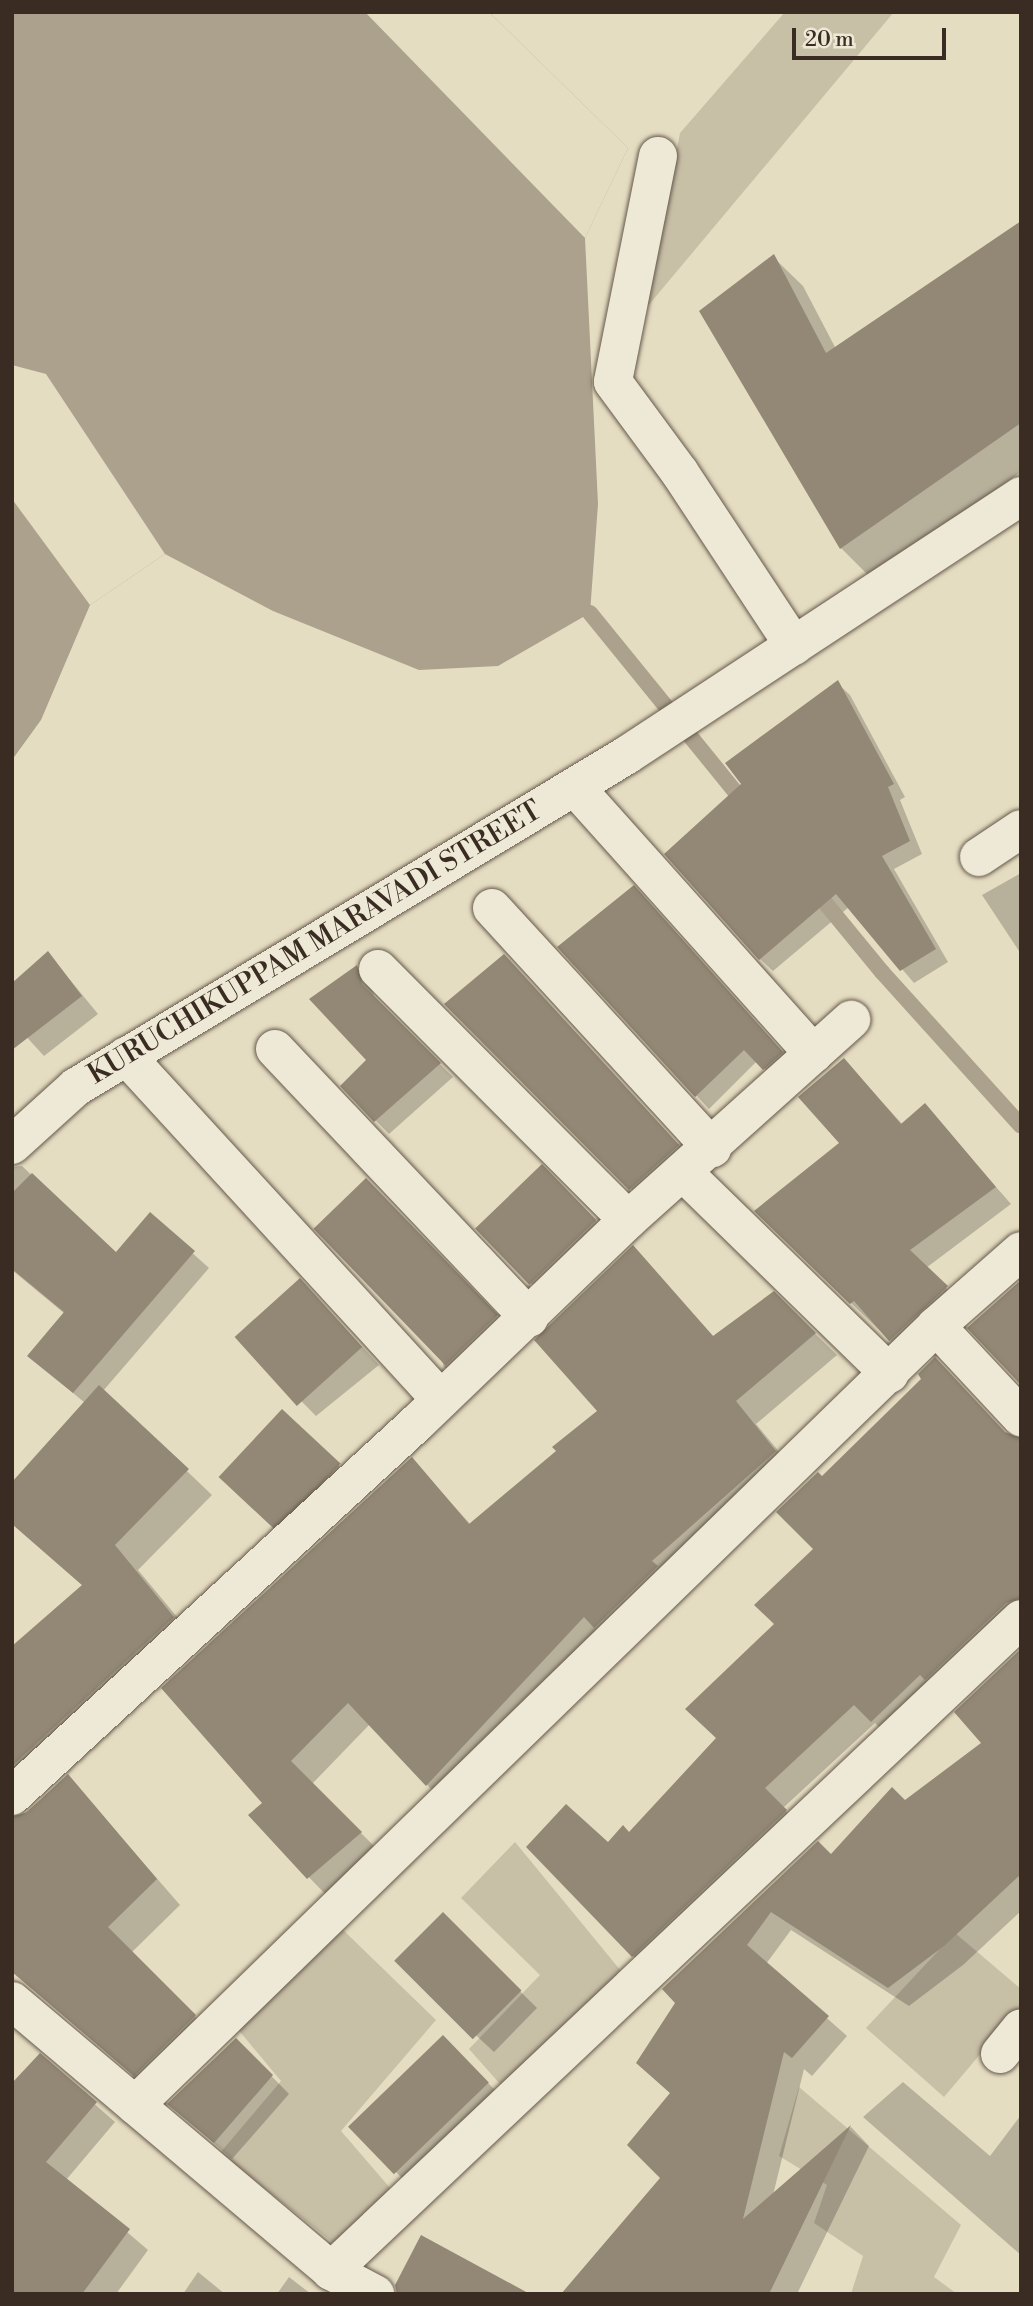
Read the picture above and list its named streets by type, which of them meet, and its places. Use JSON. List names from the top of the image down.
{
  "streets": {
    "street": ["KURUCHIKUPPAM MARAVADI STREET"]
  },
  "scale_bar": "20 m"
}
